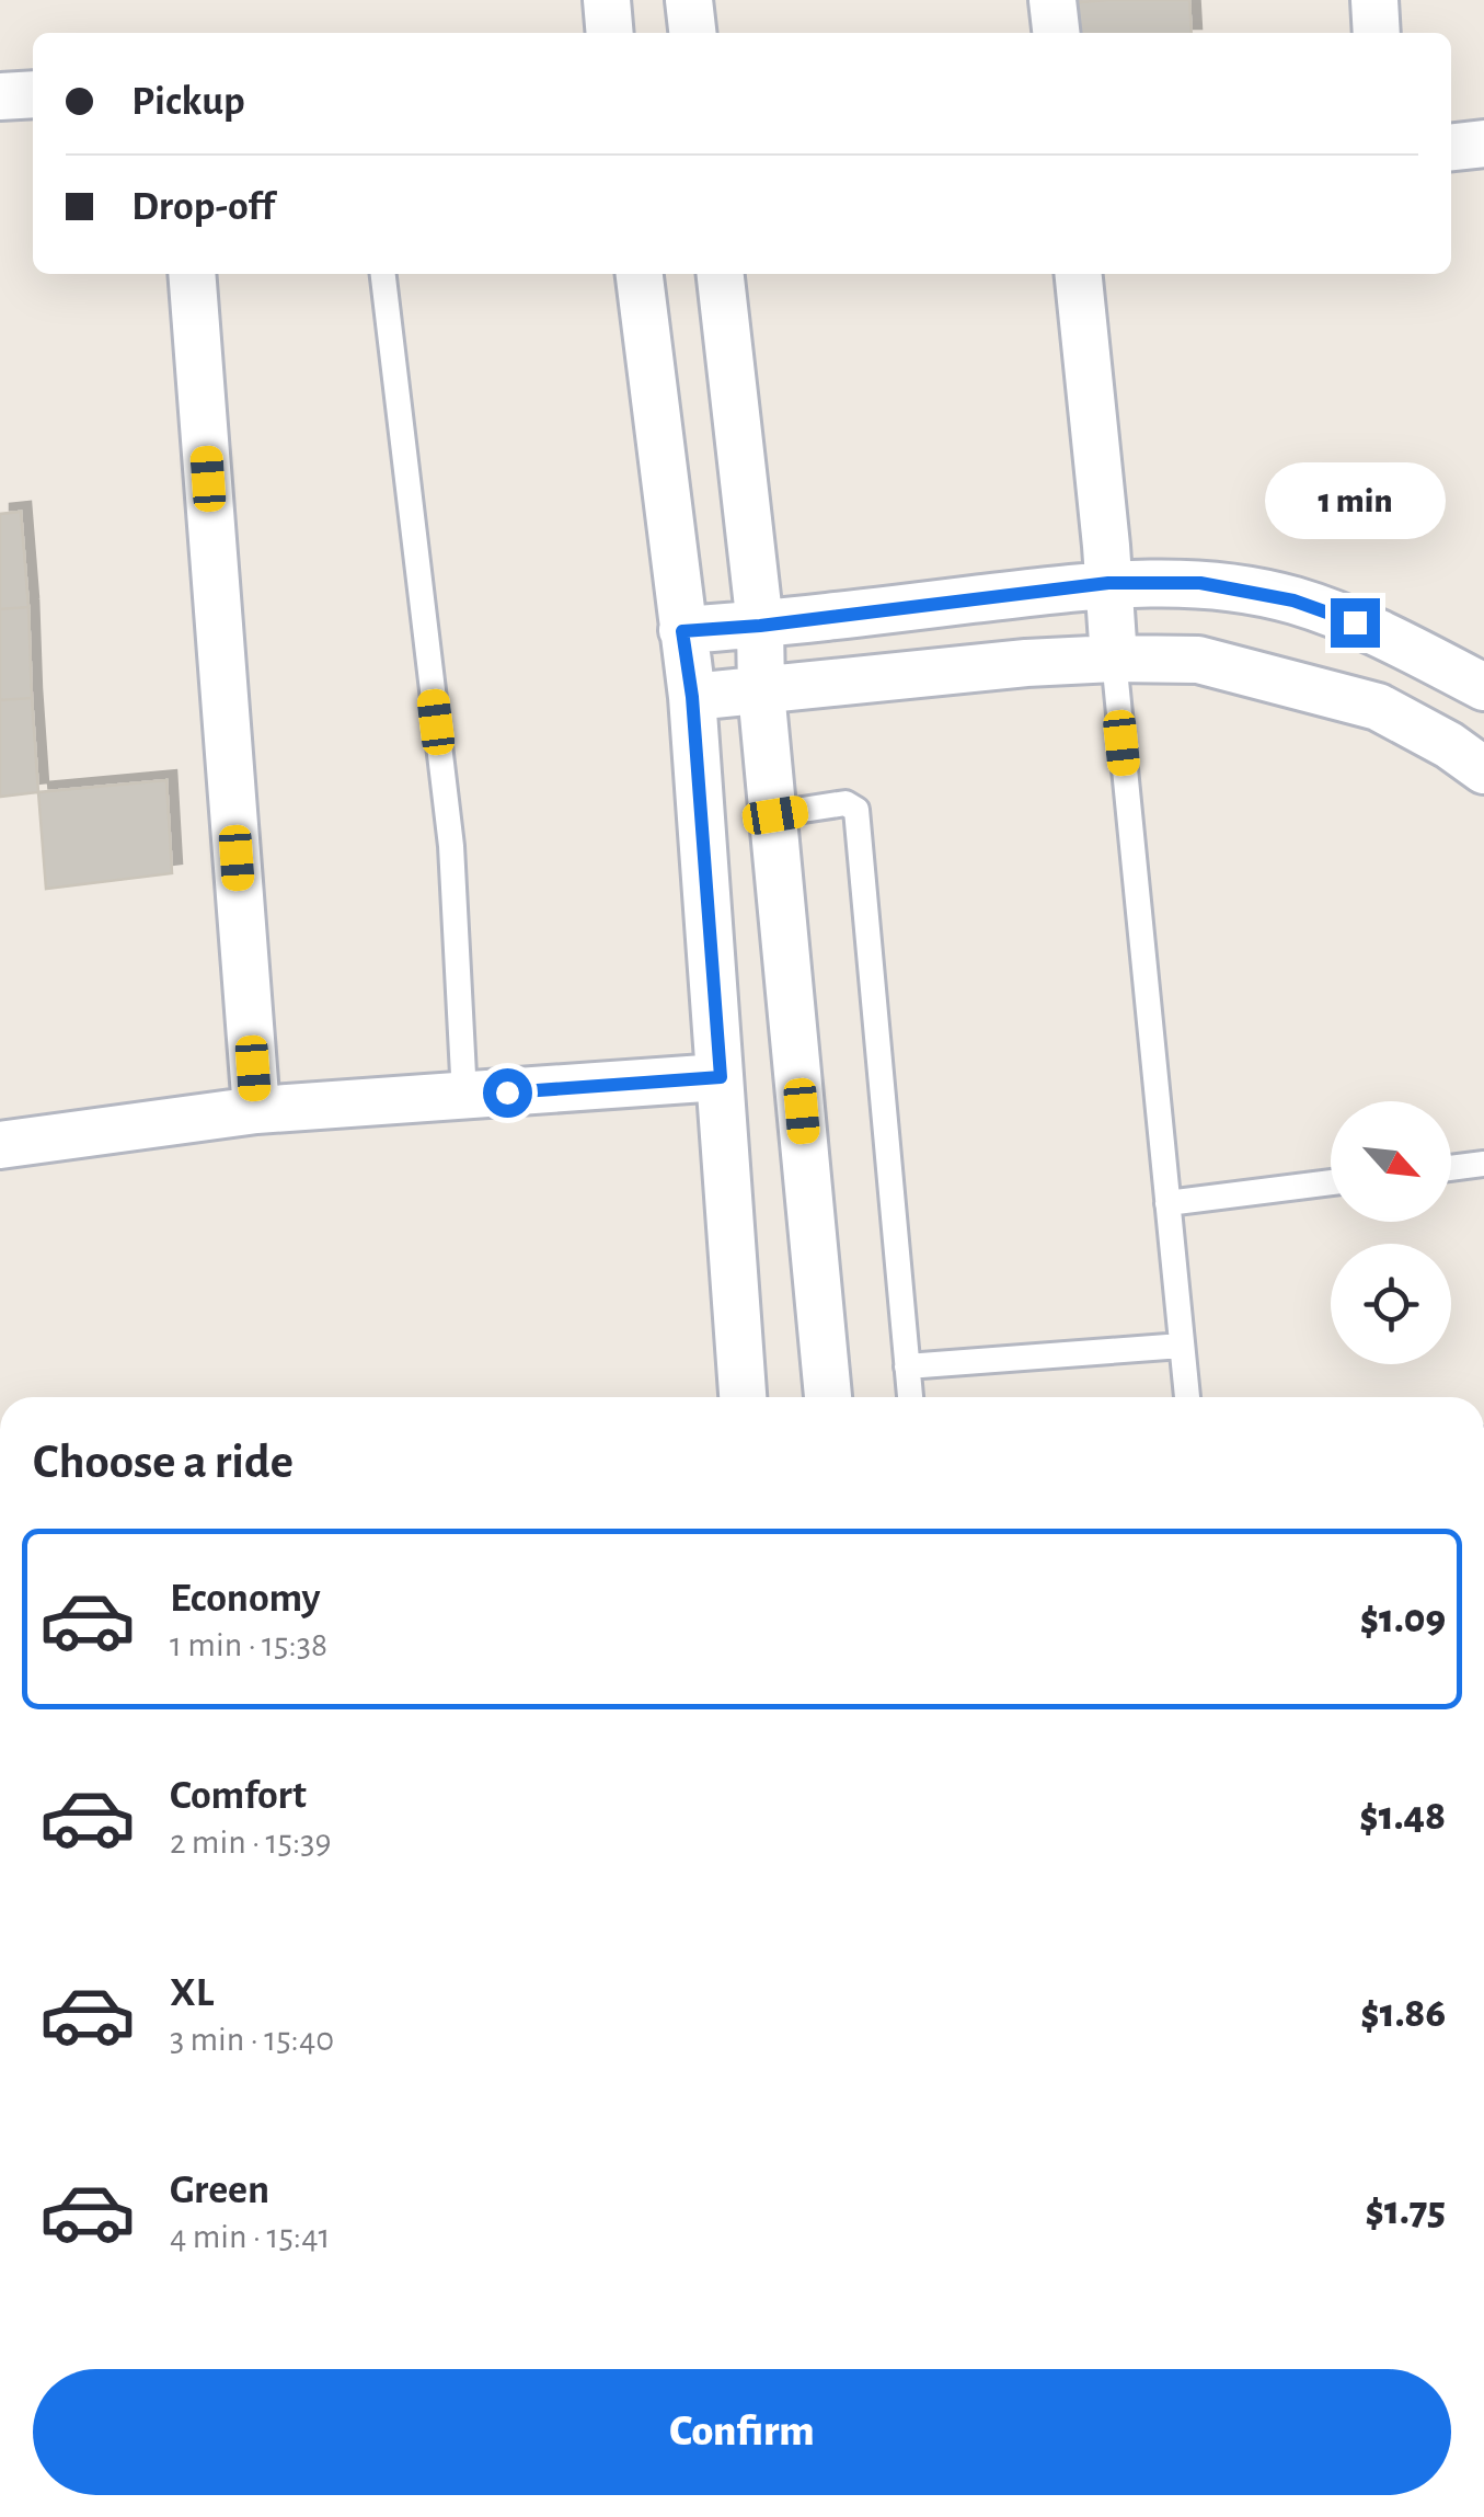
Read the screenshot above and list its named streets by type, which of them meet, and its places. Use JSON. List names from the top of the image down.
{
  "north": "bottom right",
  "page": {
    "banner": ["Pickup", "Drop-off"],
    "bubble": "1 min",
    "heading": "Choose a ride",
    "list": [
      {
        "name": "Economy",
        "note": "1 min · 15:38",
        "value": "$1.09"
      },
      {
        "name": "Comfort",
        "note": "2 min · 15:39",
        "value": "$1.48"
      },
      {
        "name": "XL",
        "note": "3 min · 15:40",
        "value": "$1.86"
      },
      {
        "name": "Green",
        "note": "4 min · 15:41",
        "value": "$1.75"
      }
    ],
    "buttons": "Confirm"
  }
}
